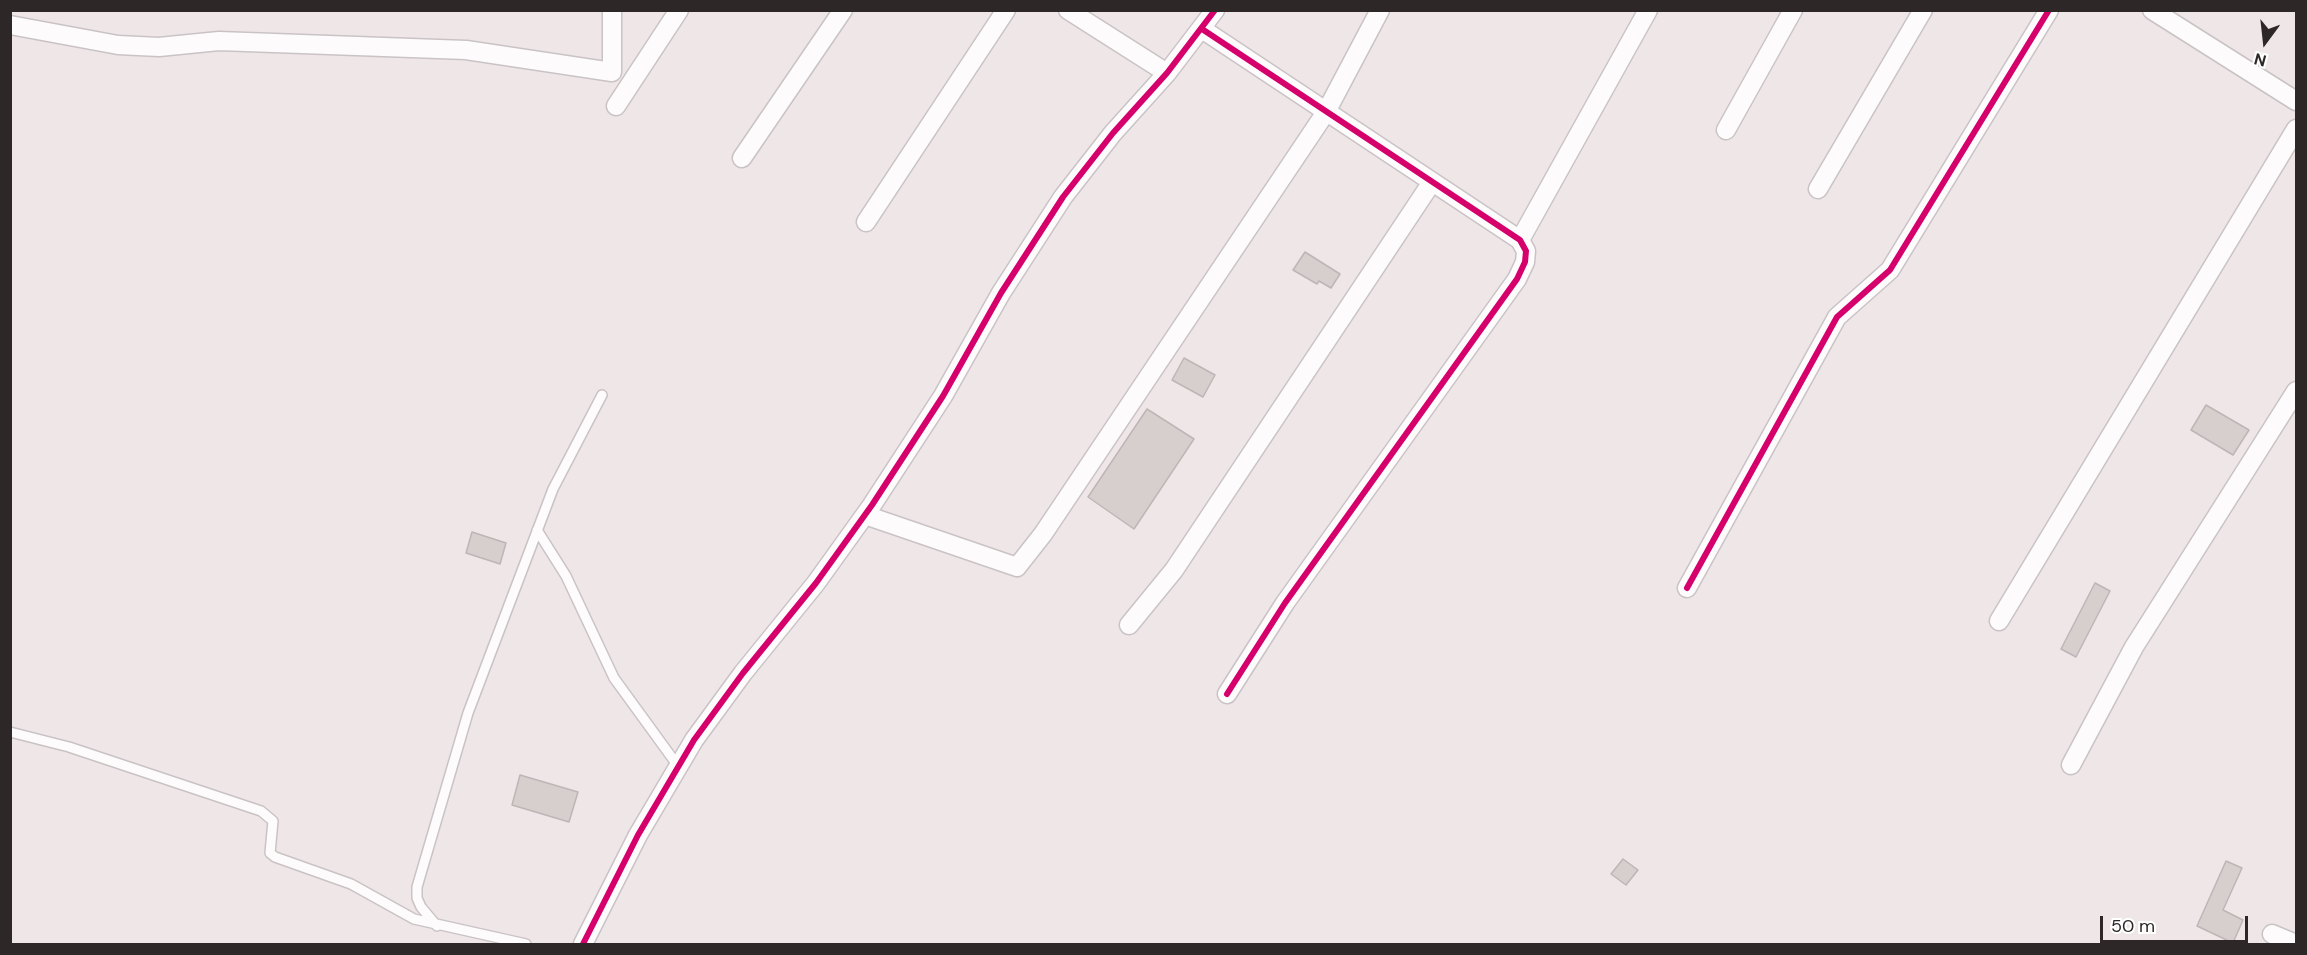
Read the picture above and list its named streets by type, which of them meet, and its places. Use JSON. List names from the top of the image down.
{
  "scale_bar": "50 m",
  "north": "bottom"
}
